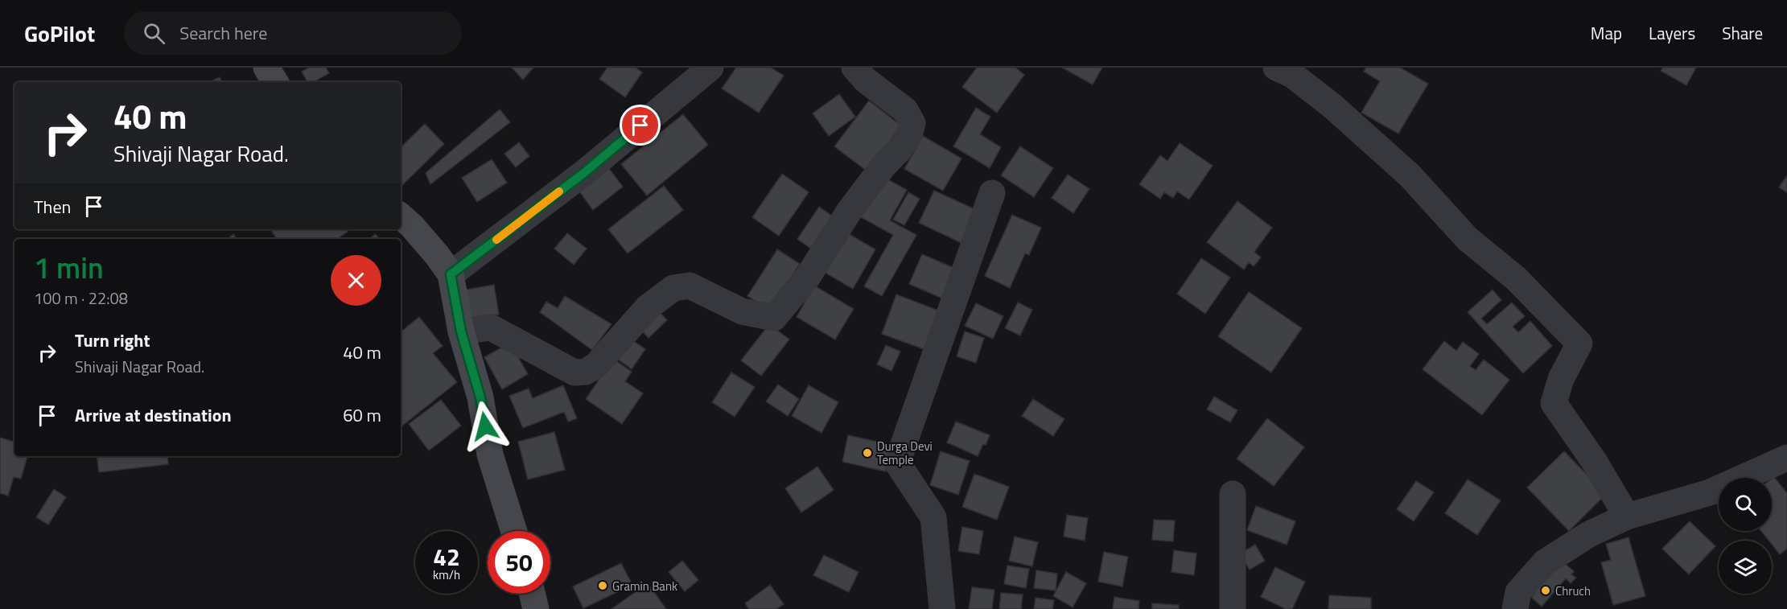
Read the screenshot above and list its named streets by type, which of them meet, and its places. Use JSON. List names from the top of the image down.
{
  "places": ["Durga Devi Temple", "Gramin Bank", "Chruch"],
  "page": {
    "header": "GoPilot",
    "search": "Search here",
    "nav": ["Map", "Layers", "Share"],
    "turn": ["40 m", "Shivaji Nagar Road."],
    "then": "Then",
    "heading": ["1 min", "100 m · 22:08"],
    "list": [
      {
        "name": "Turn right",
        "note": "Shivaji Nagar Road.",
        "value": "40 m"
      },
      {
        "name": "Arrive at destination",
        "value": "60 m"
      }
    ],
    "speed": "42 km/h",
    "limit": "50"
  }
}
